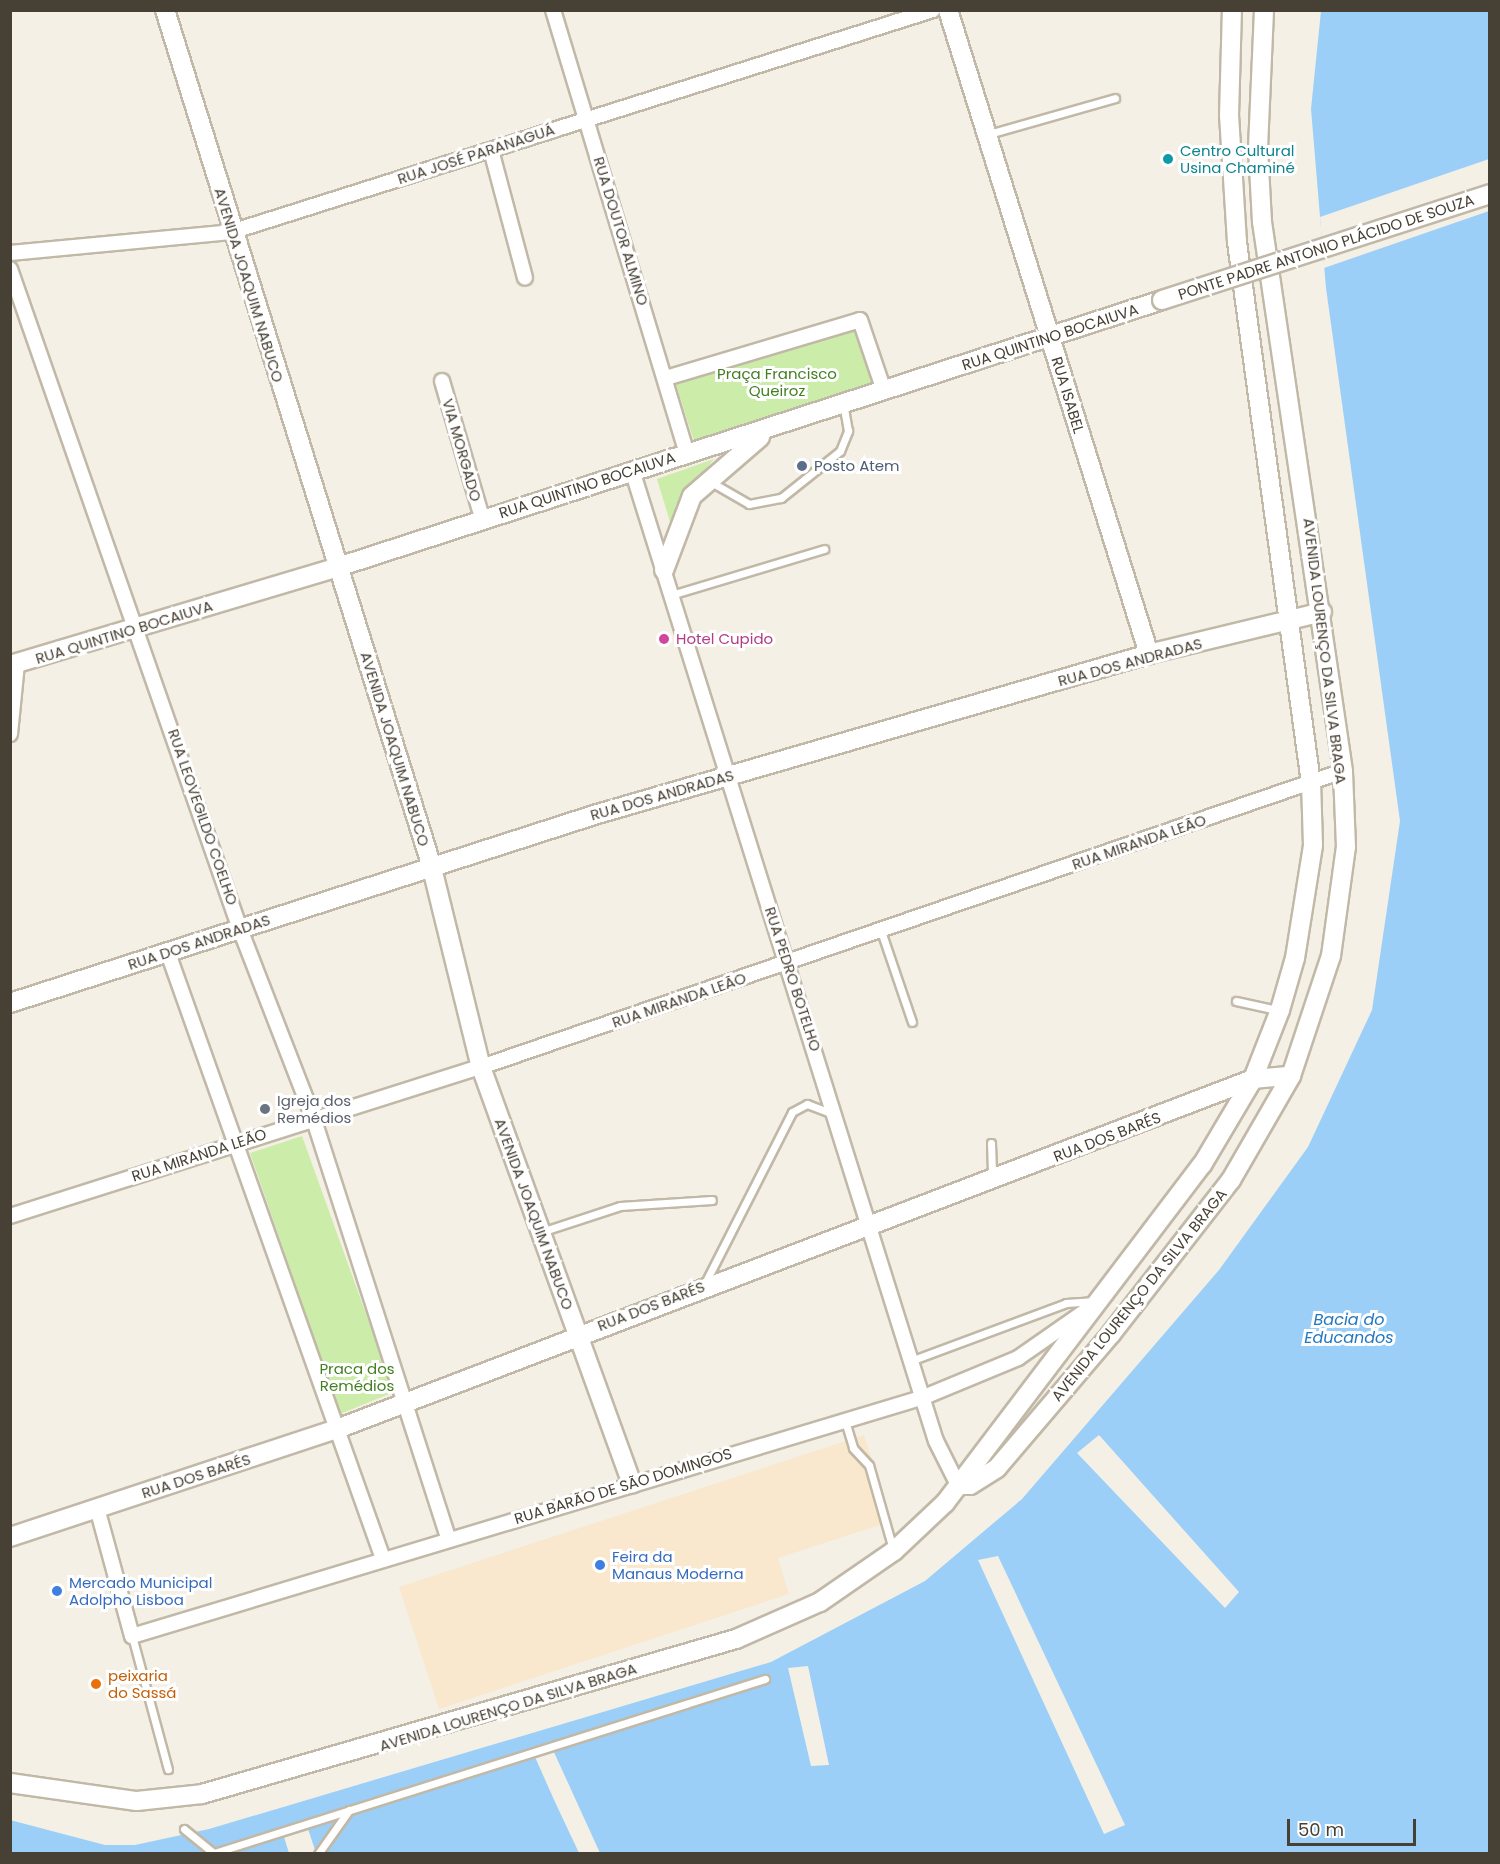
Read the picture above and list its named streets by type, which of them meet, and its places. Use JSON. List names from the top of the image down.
{
  "streets": {
    "street": [
      "RUA JOSÉ PARANAGUÁ",
      "RUA DOUTOR ALMINO",
      "PONTE PADRE ANTONIO PLÁCIDO DE SOUZA",
      "AVENIDA JOAQUIM NABUCO",
      "RUA QUINTINO BOCAIUVA",
      "RUA ISABEL",
      "VIA MORGADO",
      "AVENIDA LOURENÇO DA SILVA BRAGA",
      "RUA DOS ANDRADAS",
      "RUA LEOVEGILDO COELHO",
      "RUA MIRANDA LEÃO",
      "RUA PEDRO BOTELHO",
      "RUA DOS BARÉS",
      "RUA BARÃO DE SÃO DOMINGOS"
    ]
  },
  "crossings": [
    ["RUA JOSÉ PARANAGUÁ", "RUA DOUTOR ALMINO"],
    ["RUA JOSÉ PARANAGUÁ", "AVENIDA JOAQUIM NABUCO"],
    ["RUA DOUTOR ALMINO", "RUA QUINTINO BOCAIUVA"],
    ["PONTE PADRE ANTONIO PLÁCIDO DE SOUZA", "RUA QUINTINO BOCAIUVA"],
    ["AVENIDA JOAQUIM NABUCO", "RUA QUINTINO BOCAIUVA"],
    ["AVENIDA JOAQUIM NABUCO", "RUA DOS ANDRADAS"],
    ["AVENIDA JOAQUIM NABUCO", "RUA MIRANDA LEÃO"],
    ["AVENIDA JOAQUIM NABUCO", "RUA DOS BARÉS"],
    ["AVENIDA JOAQUIM NABUCO", "RUA BARÃO DE SÃO DOMINGOS"],
    ["RUA QUINTINO BOCAIUVA", "RUA ISABEL"],
    ["RUA QUINTINO BOCAIUVA", "VIA MORGADO"],
    ["RUA QUINTINO BOCAIUVA", "RUA LEOVEGILDO COELHO"],
    ["RUA QUINTINO BOCAIUVA", "RUA PEDRO BOTELHO"],
    ["RUA ISABEL", "RUA DOS ANDRADAS"],
    ["AVENIDA LOURENÇO DA SILVA BRAGA", "RUA DOS ANDRADAS"],
    ["AVENIDA LOURENÇO DA SILVA BRAGA", "RUA MIRANDA LEÃO"],
    ["AVENIDA LOURENÇO DA SILVA BRAGA", "RUA PEDRO BOTELHO"],
    ["AVENIDA LOURENÇO DA SILVA BRAGA", "RUA DOS BARÉS"],
    ["AVENIDA LOURENÇO DA SILVA BRAGA", "RUA BARÃO DE SÃO DOMINGOS"],
    ["RUA DOS ANDRADAS", "RUA LEOVEGILDO COELHO"],
    ["RUA DOS ANDRADAS", "RUA PEDRO BOTELHO"],
    ["RUA LEOVEGILDO COELHO", "RUA MIRANDA LEÃO"],
    ["RUA LEOVEGILDO COELHO", "RUA DOS BARÉS"],
    ["RUA LEOVEGILDO COELHO", "RUA BARÃO DE SÃO DOMINGOS"],
    ["RUA MIRANDA LEÃO", "RUA PEDRO BOTELHO"],
    ["RUA PEDRO BOTELHO", "RUA DOS BARÉS"],
    ["RUA PEDRO BOTELHO", "RUA BARÃO DE SÃO DOMINGOS"]
  ],
  "water": ["Bacia do Educandos"],
  "parks": ["Praça Francisco Queiroz", "Praca dos Remédios"],
  "places": [
    "Centro Cultural Usina Chaminé",
    "Posto Atem",
    "Hotel Cupido",
    "Igreja dos Remédios",
    "Feira da Manaus Moderna",
    "Mercado Municipal Adolpho Lisboa",
    "peixaria do Sassá"
  ],
  "scale_bar": "50 m"
}
